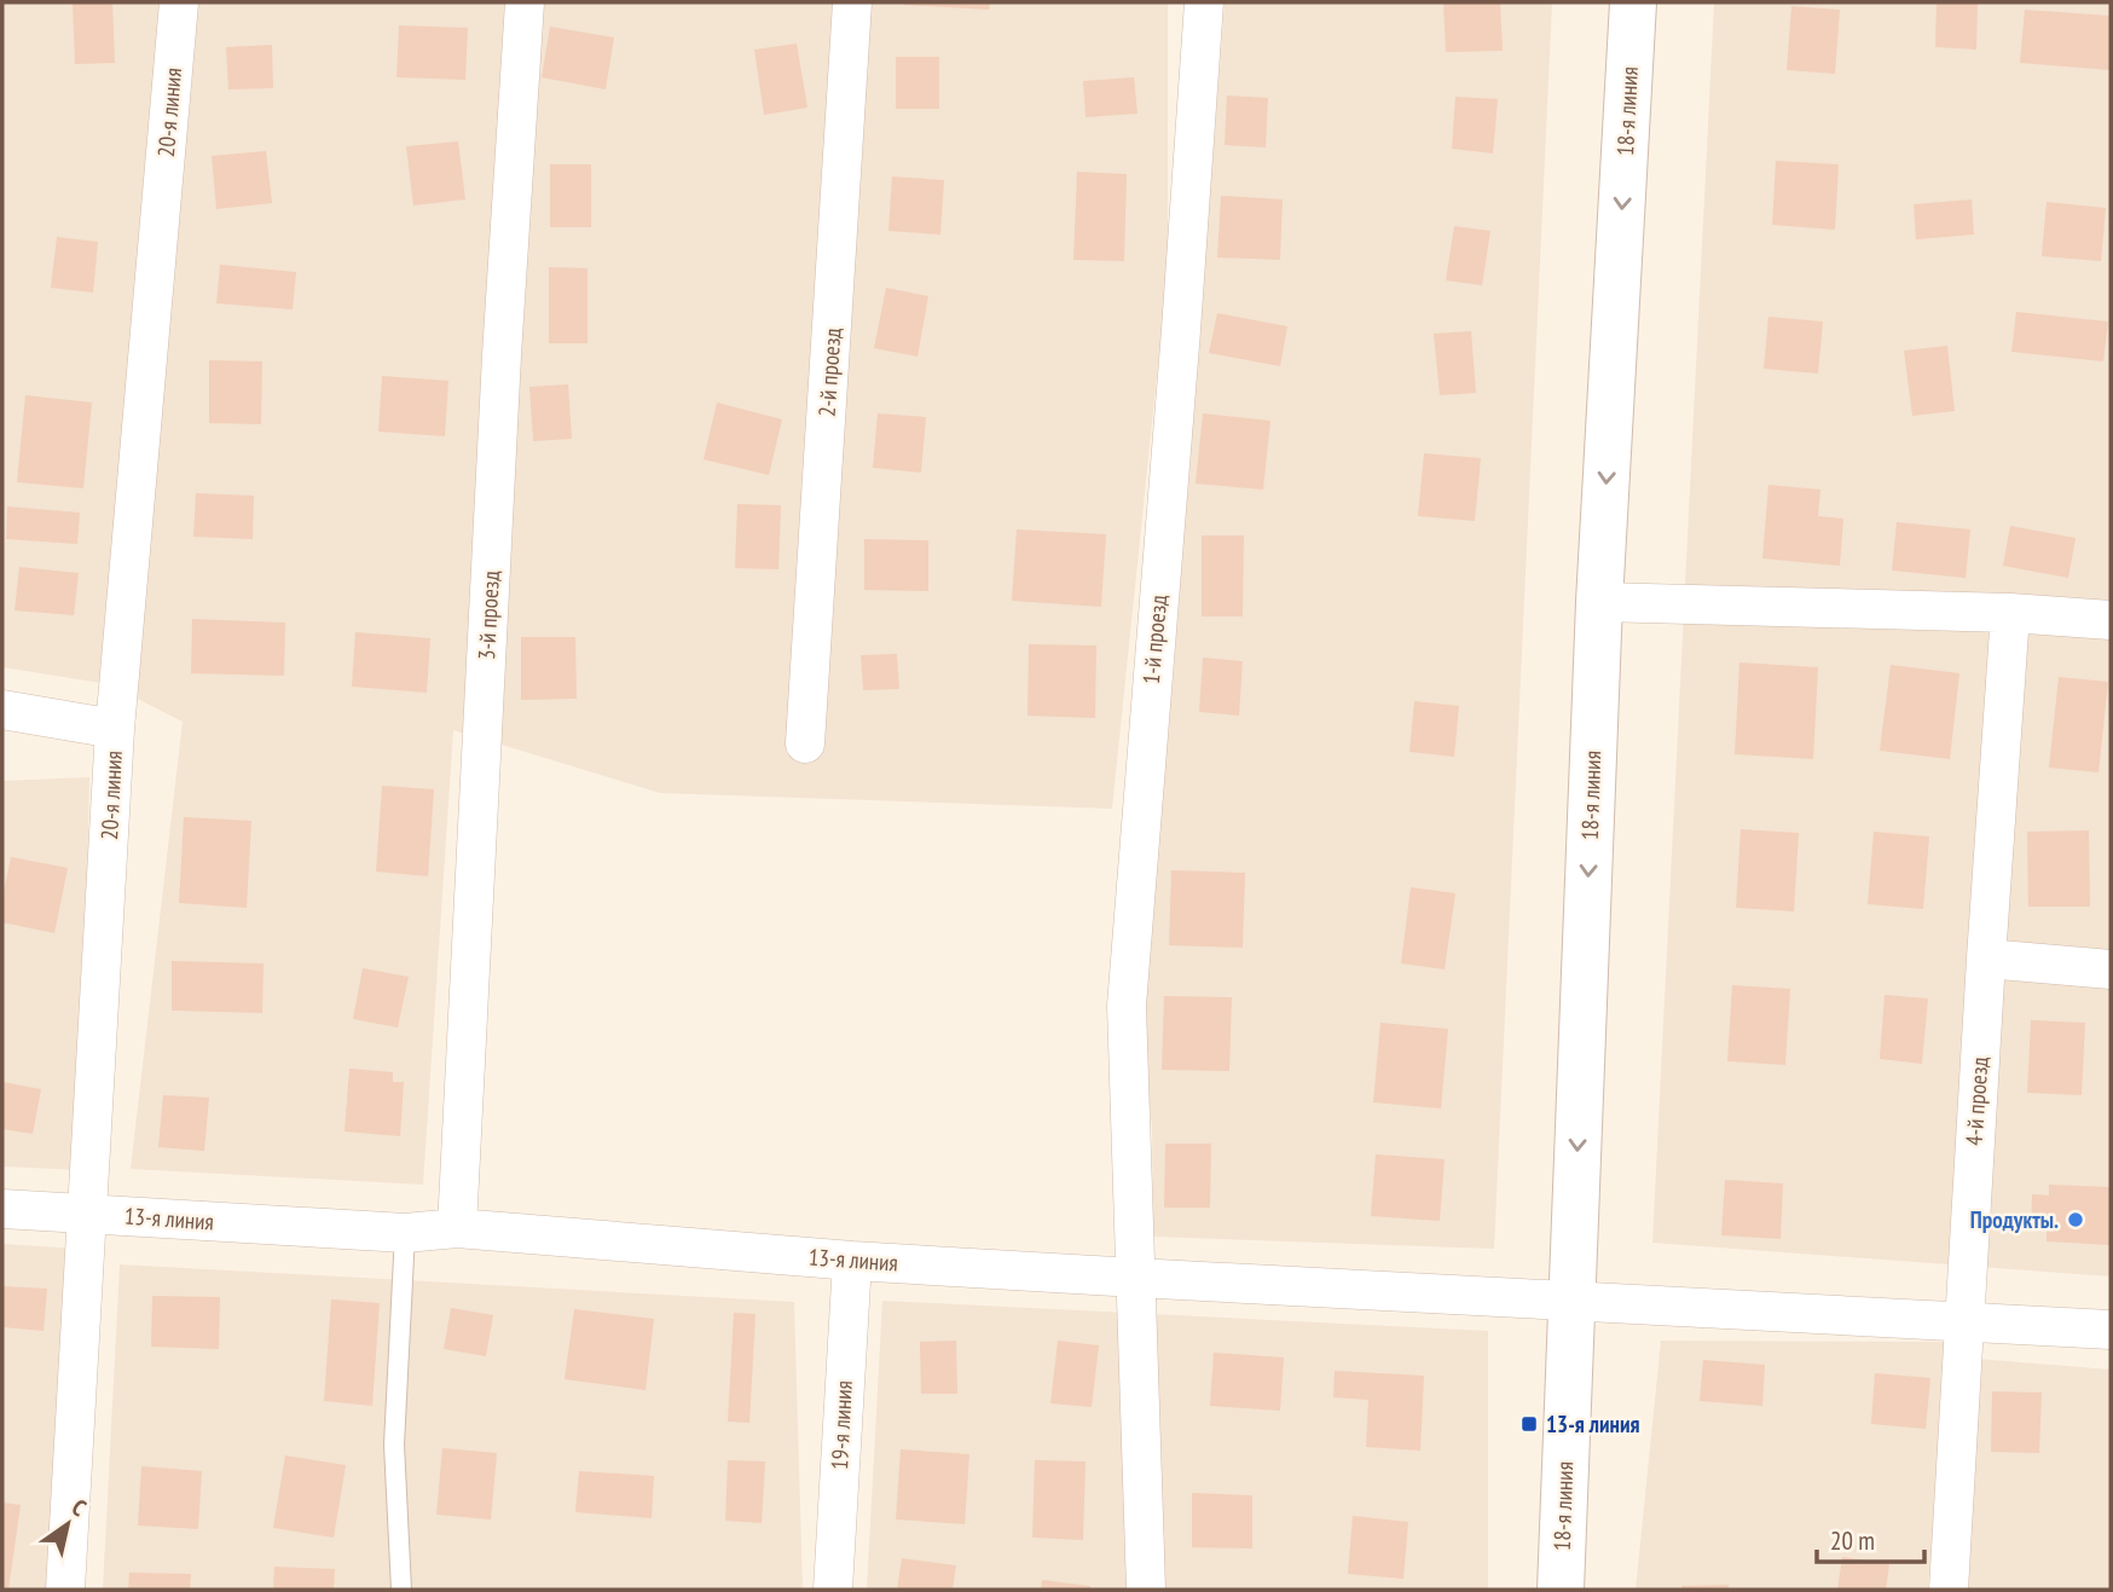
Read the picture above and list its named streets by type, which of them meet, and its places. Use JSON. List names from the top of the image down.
{
  "streets": {
    "street": [
      "18-я линия",
      "20-я линия",
      "2-й проезд",
      "3-й проезд",
      "1-й проезд",
      "4-й проезд",
      "13-я линия",
      "19-я линия"
    ]
  },
  "crossings": [
    ["18-я линия", "13-я линия"],
    ["20-я линия", "13-я линия"],
    ["3-й проезд", "13-я линия"],
    ["1-й проезд", "13-я линия"],
    ["4-й проезд", "13-я линия"],
    ["13-я линия", "19-я линия"]
  ],
  "one_way": ["18-я линия"],
  "places": {
    "other": ["Продукты."],
    "transit": ["13-я линия"]
  },
  "scale_bar": "20 m",
  "north": "top right"
}
